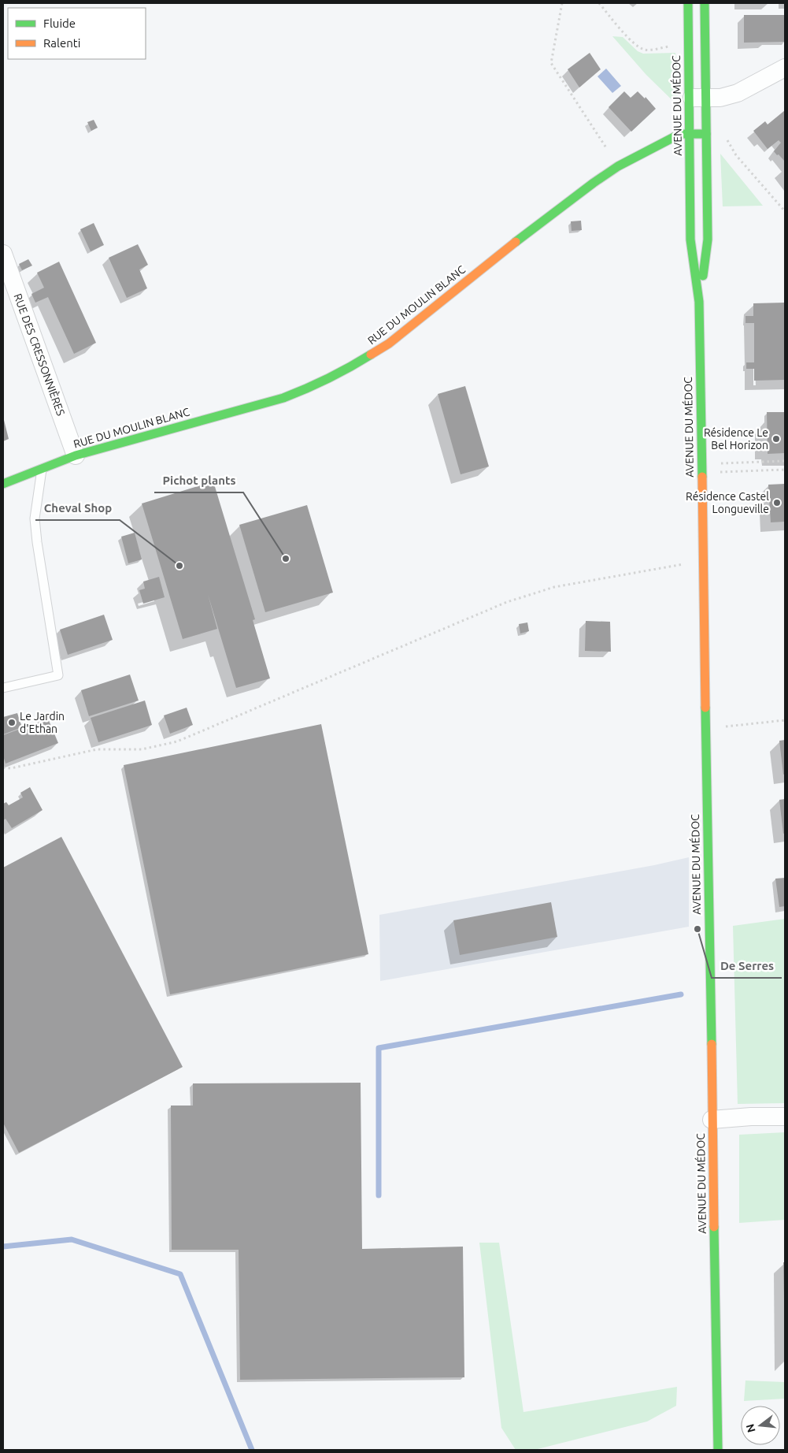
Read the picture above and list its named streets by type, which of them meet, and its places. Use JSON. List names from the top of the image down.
{
  "streets": {
    "main road": ["AVENUE DU MÉDOC", "RUE DU MOULIN BLANC"],
    "street": ["RUE DES CRESSONNIÈRES"]
  },
  "crossings": [
    ["AVENUE DU MÉDOC", "RUE DU MOULIN BLANC"],
    ["RUE DU MOULIN BLANC", "RUE DES CRESSONNIÈRES"]
  ],
  "places": [
    "Résidence Le Bel Horizon",
    "Résidence Castel Longueville",
    "Pichot plants",
    "Cheval Shop",
    "Le Jardin d'Ethan",
    "De Serres"
  ],
  "legend": ["Fluide", "Ralenti"],
  "north": "left"
}
